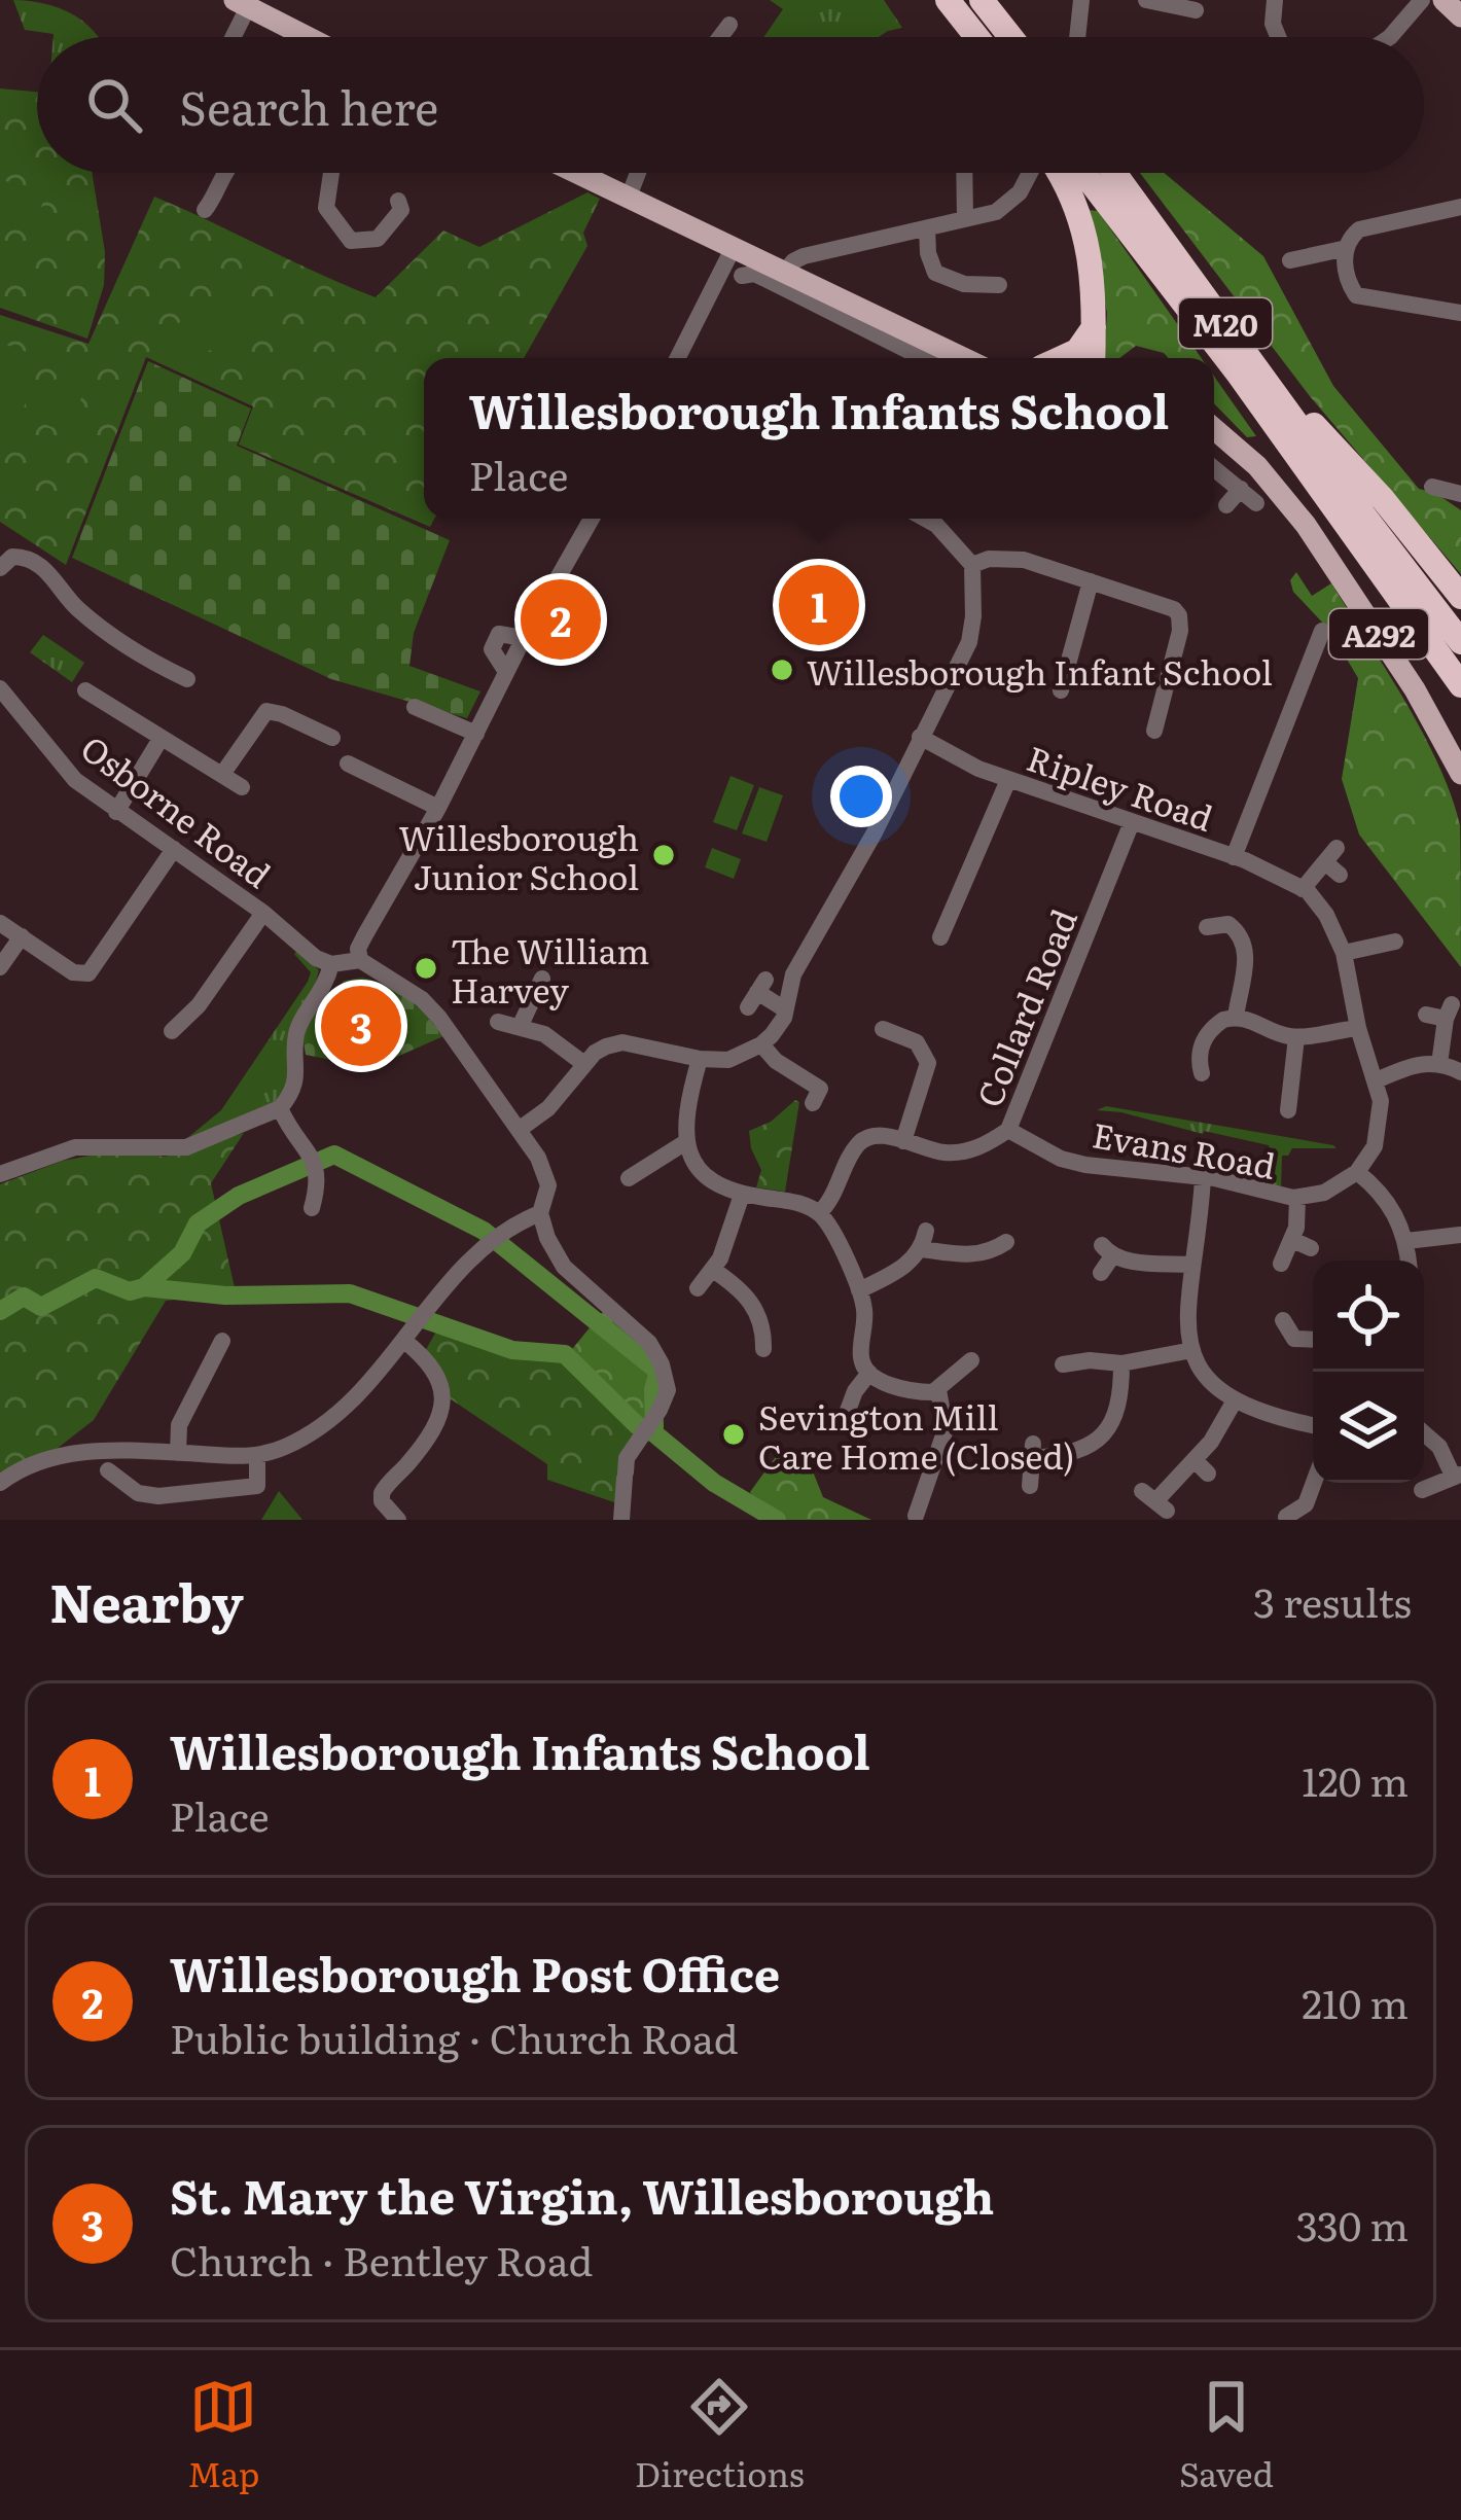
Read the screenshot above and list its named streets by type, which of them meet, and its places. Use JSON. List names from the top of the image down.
{
  "streets": {
    "highway": ["M20"],
    "main road": ["A292"],
    "street": [
      "Ripley Road",
      "Osborne Road",
      "Collard Road",
      "Evans Road"
    ]
  },
  "crossings": [
    ["Ripley Road", "Collard Road"],
    ["Collard Road", "Evans Road"]
  ],
  "places": [
    "Willesborough Infant School",
    "Willesborough Junior School",
    "The William Harvey",
    "Sevington Mill Care Home (Closed)"
  ],
  "page": {
    "search": "Search here",
    "popup": ["Willesborough Infants School", "Place"],
    "pins": ["1", "2", "3"],
    "heading": ["Nearby", "3 results"],
    "list": [
      {
        "mark": "1",
        "name": "Willesborough Infants School",
        "note": "Place",
        "value": "120 m"
      },
      {
        "mark": "2",
        "name": "Willesborough Post Office",
        "note": "Public building · Church Road",
        "value": "210 m"
      },
      {
        "mark": "3",
        "name": "St. Mary the Virgin, Willesborough",
        "note": "Church · Bentley Road",
        "value": "330 m"
      }
    ],
    "nav": ["Map", "Directions", "Saved"]
  }
}
